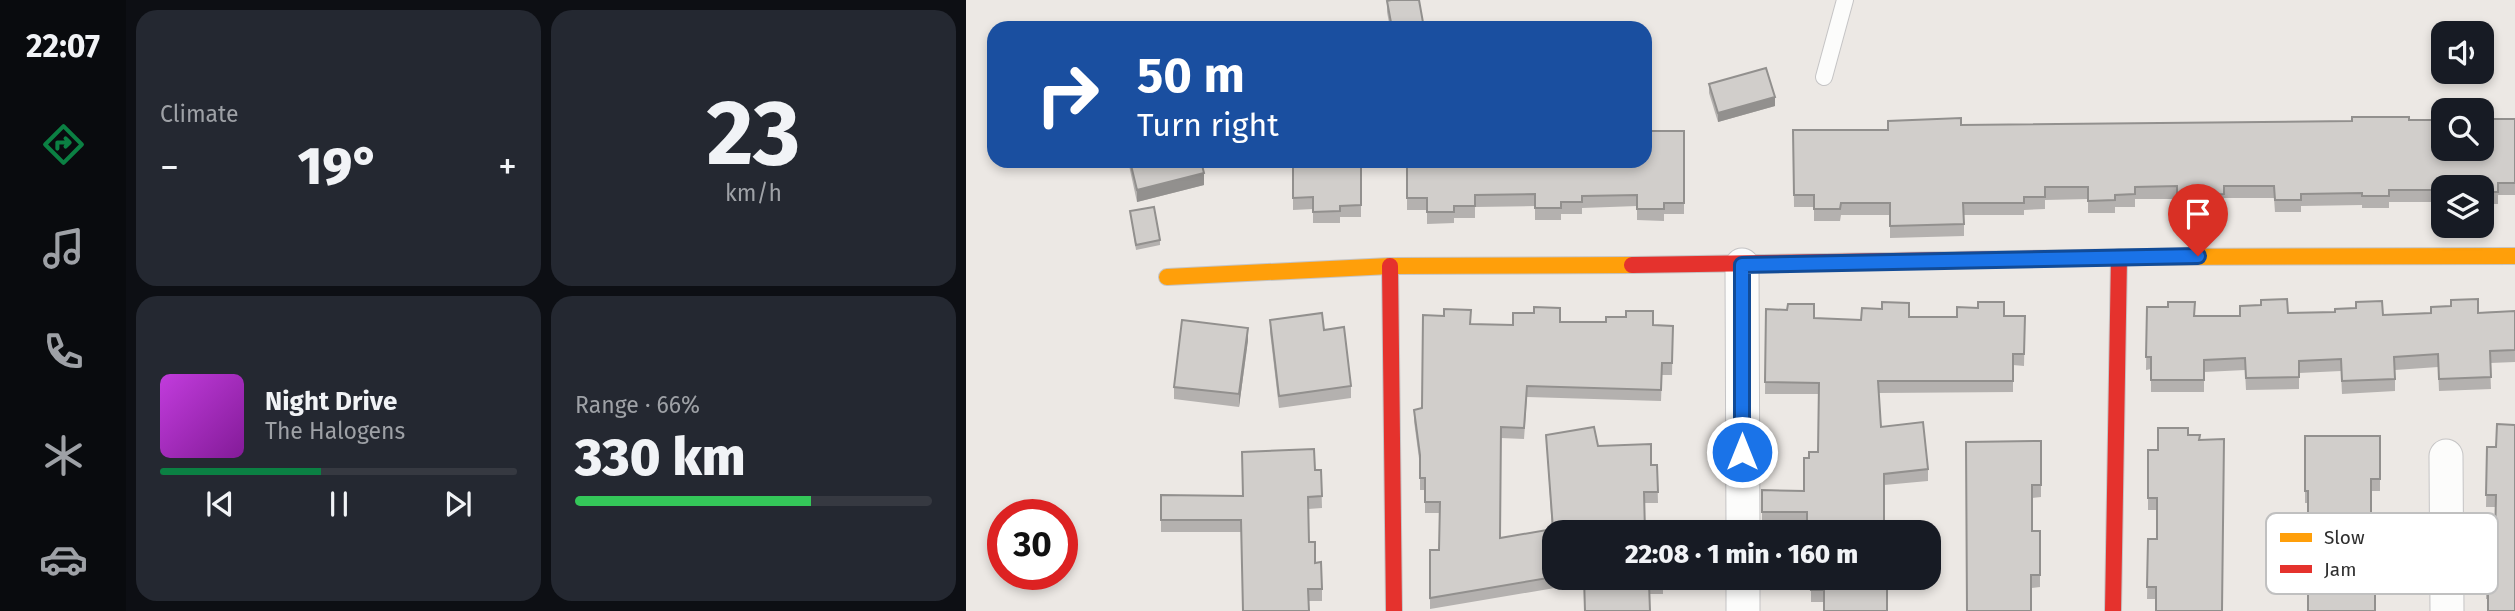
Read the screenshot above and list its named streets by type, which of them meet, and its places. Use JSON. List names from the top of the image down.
{
  "legend": ["Slow", "Jam"],
  "page": {
    "tabs": "22:07",
    "tile": [
      "Climate",
      ["23", "km/h"],
      ["Range · 66%", "330 km"]
    ],
    "turn": ["50 m", "Turn right"],
    "heat": ["−", "19°", "+"],
    "song": ["Night Drive", "The Halogens"],
    "limit": "30",
    "trip": "22:08 · 1 min · 160 m"
  }
}
